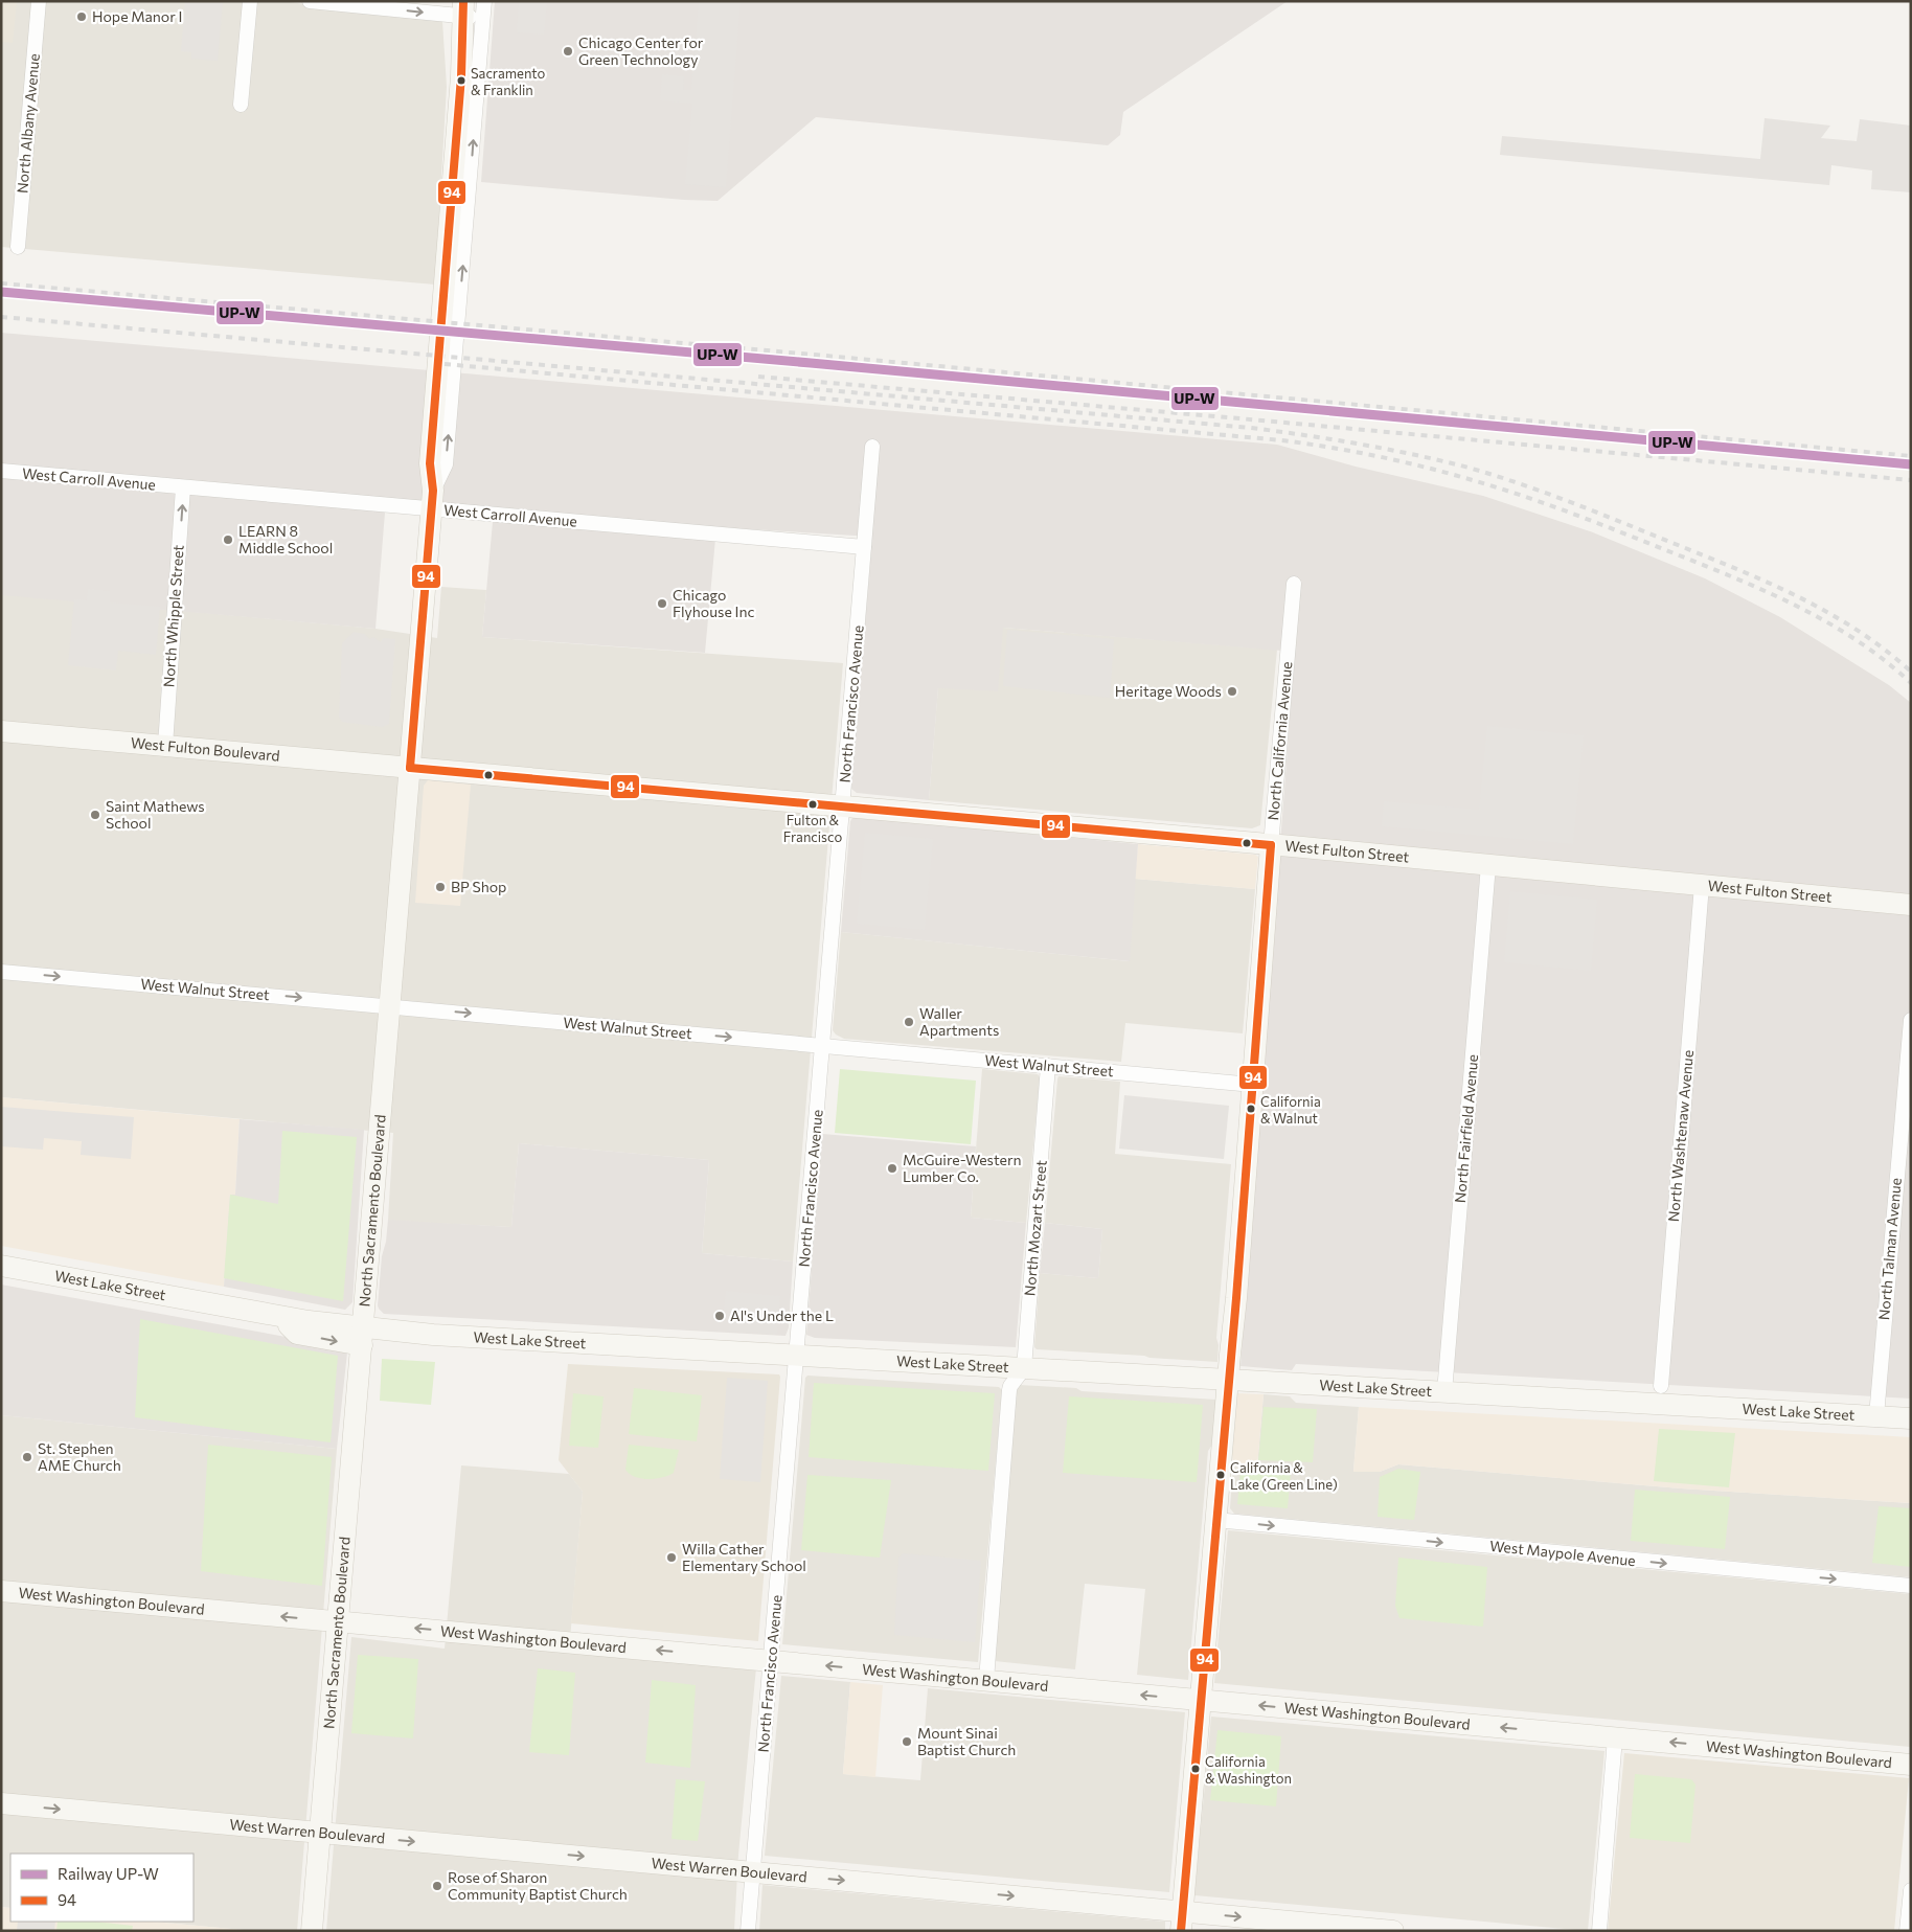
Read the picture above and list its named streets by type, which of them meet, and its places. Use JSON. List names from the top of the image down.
{
  "streets": {
    "street": [
      "North Albany Avenue",
      "West Carroll Avenue",
      "North Whipple Street",
      "North Francisco Avenue",
      "North California Avenue",
      "West Fulton Boulevard",
      "West Fulton Street",
      "West Walnut Street",
      "North Fairfield Avenue",
      "North Washtenaw Avenue",
      "North Sacramento Boulevard",
      "North Mozart Street",
      "North Talman Avenue",
      "West Lake Street",
      "West Maypole Avenue",
      "West Washington Boulevard",
      "West Warren Boulevard"
    ]
  },
  "crossings": [
    ["West Carroll Avenue", "North Whipple Street"],
    ["West Carroll Avenue", "North Francisco Avenue"],
    ["West Carroll Avenue", "North Sacramento Boulevard"],
    ["North Whipple Street", "West Fulton Boulevard"],
    ["North Francisco Avenue", "West Fulton Street"],
    ["North Francisco Avenue", "West Walnut Street"],
    ["North Francisco Avenue", "West Lake Street"],
    ["North Francisco Avenue", "West Washington Boulevard"],
    ["North Francisco Avenue", "West Warren Boulevard"],
    ["North California Avenue", "West Fulton Street"],
    ["North California Avenue", "West Walnut Street"],
    ["North California Avenue", "West Lake Street"],
    ["North California Avenue", "West Maypole Avenue"],
    ["North California Avenue", "West Washington Boulevard"],
    ["North California Avenue", "West Warren Boulevard"],
    ["West Fulton Boulevard", "West Fulton Street"],
    ["West Fulton Boulevard", "North Sacramento Boulevard"],
    ["West Fulton Street", "North Fairfield Avenue"],
    ["West Fulton Street", "North Washtenaw Avenue"],
    ["West Fulton Street", "North Sacramento Boulevard"],
    ["West Walnut Street", "North Sacramento Boulevard"],
    ["West Walnut Street", "North Mozart Street"],
    ["North Fairfield Avenue", "West Lake Street"],
    ["North Washtenaw Avenue", "West Lake Street"],
    ["North Sacramento Boulevard", "West Lake Street"],
    ["North Sacramento Boulevard", "West Washington Boulevard"],
    ["North Sacramento Boulevard", "West Warren Boulevard"],
    ["North Mozart Street", "West Lake Street"],
    ["North Talman Avenue", "West Lake Street"]
  ],
  "one_way": [
    "North Whipple Street",
    "West Walnut Street",
    "West Maypole Avenue",
    "West Washington Boulevard",
    "West Warren Boulevard"
  ],
  "places": [
    "Hope Manor I",
    "Chicago Center for Green Technology",
    "Sacramento & Franklin",
    "LEARN 8 Middle School",
    "Chicago Flyhouse Inc",
    "Heritage Woods",
    "Fulton & Francisco",
    "Saint Mathews School",
    "BP Shop",
    "Waller Apartments",
    "California & Walnut",
    "McGuire-Western Lumber Co.",
    "Al's Under the L",
    "St. Stephen AME Church",
    "California & Lake (Green Line)",
    "Willa Cather Elementary School",
    "Mount Sinai Baptist Church",
    "California & Washington",
    "Rose of Sharon Community Baptist Church"
  ],
  "lines": ["transit line 94", "rail line UP-W"],
  "legend": ["Railway UP-W", "94"]
}
